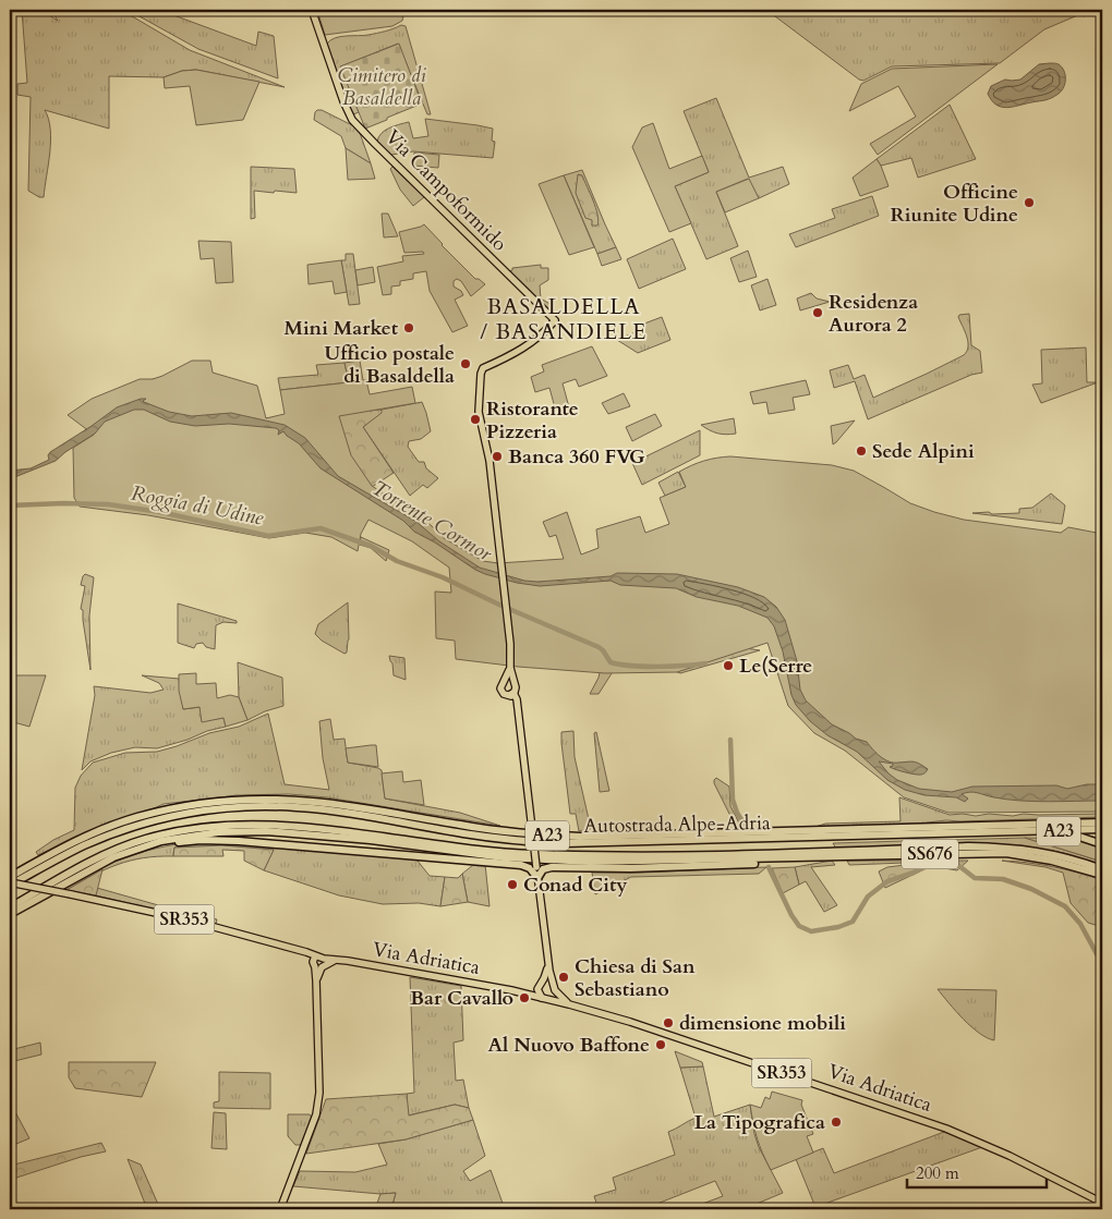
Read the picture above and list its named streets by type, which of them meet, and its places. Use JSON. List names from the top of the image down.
{
  "streets": {
    "highway": ["Autostrada Alpe-Adria", "A23", "SS676"],
    "main road": ["Via Campoformido", "SR353", "Via Adriatica"]
  },
  "crossings": [
    ["Autostrada Alpe-Adria", "Via Adriatica"],
    ["A23", "SS676"],
    ["SR353", "Via Adriatica"]
  ],
  "districts": ["BASALDELLA / BASANDIELE"],
  "water": ["Roggia di Udine", "Torrente Cormor"],
  "parks": ["Cimitero di Basaldella"],
  "places": [
    "Officine Riunite Udine",
    "Residenza Aurora 2",
    "Mini Market",
    "Ufficio postale di Basaldella",
    "Ristorante Pizzeria",
    "Sede Alpini",
    "Banca 360 FVG",
    "Le(Serre",
    "Conad City",
    "Chiesa di San Sebastiano",
    "Bar Cavallo",
    "dimensione mobili",
    "Al Nuovo Baffone",
    "La Tipografica"
  ],
  "scale_bar": "200 m"
}
